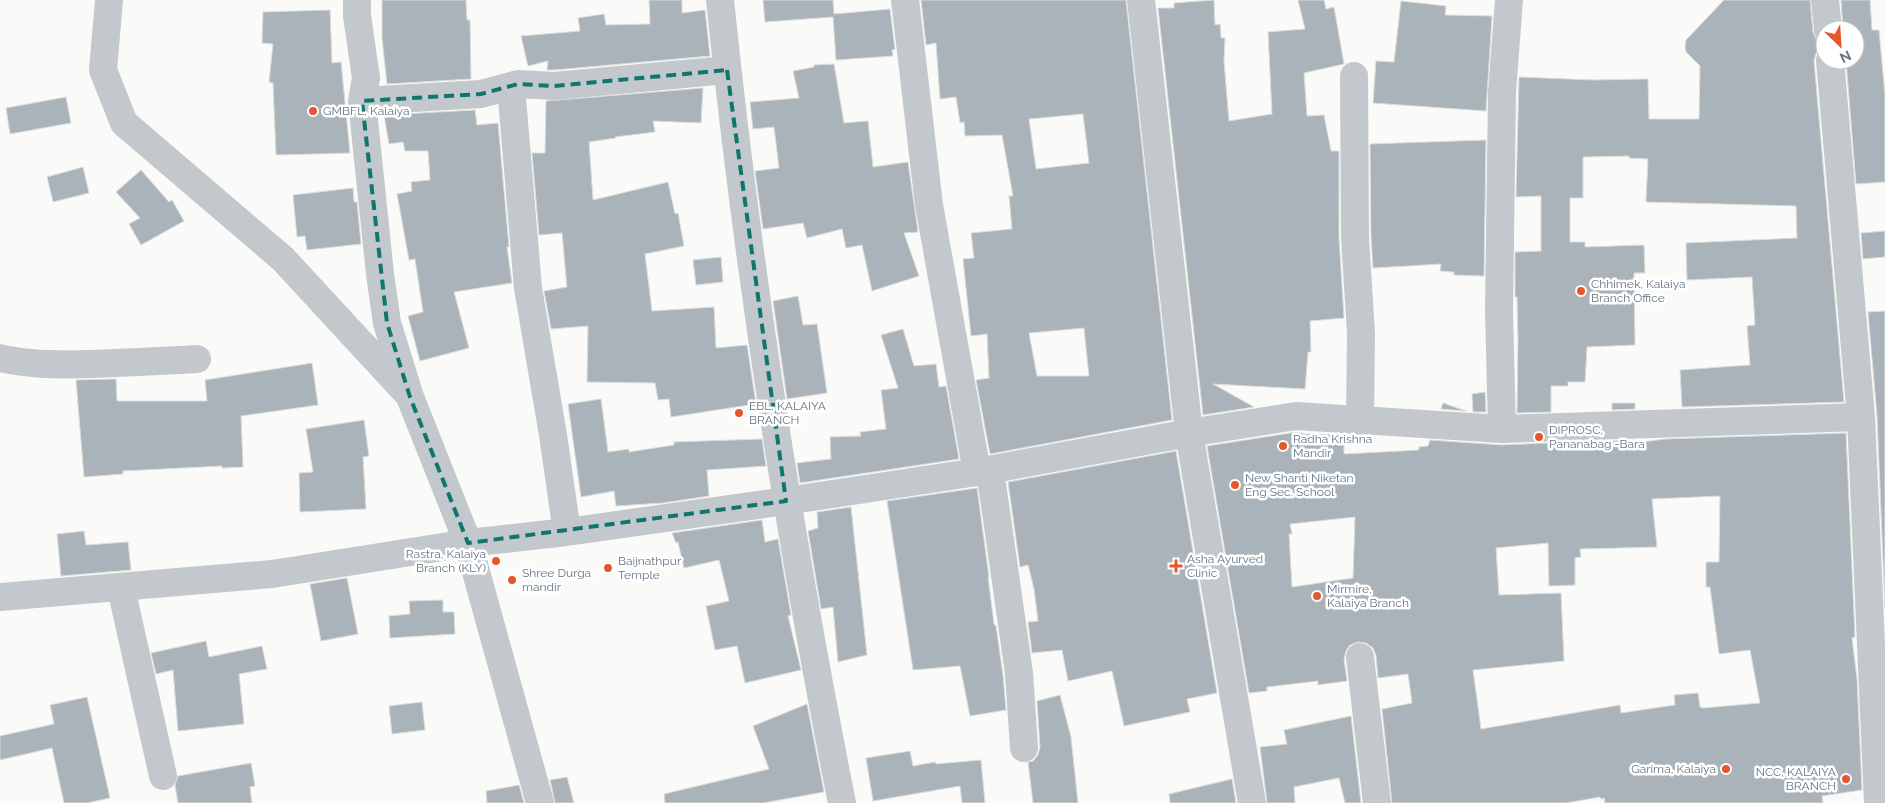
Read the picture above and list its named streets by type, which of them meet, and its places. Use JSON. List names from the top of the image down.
{
  "places": {
    "other": [
      "GMBFL, Kalaiya",
      "Chhimek, Kalaiya Branch Office",
      "EBL, KALAIYA BRANCH",
      "DIPROSC, Pananabag -Bara",
      "Radha Krishna Mandir",
      "New Shanti Niketan Eng Sec. School",
      "Rastra, Kalaiya Branch (KLY)",
      "Baijnathpur Temple",
      "Shree Durga mandir",
      "Mirmire, Kalaiya Branch",
      "Garima, Kalaiya",
      "NCC, KALAIYA BRANCH"
    ],
    "health": ["Asha Ayurved Clinic"]
  },
  "north": "bottom right"
}
